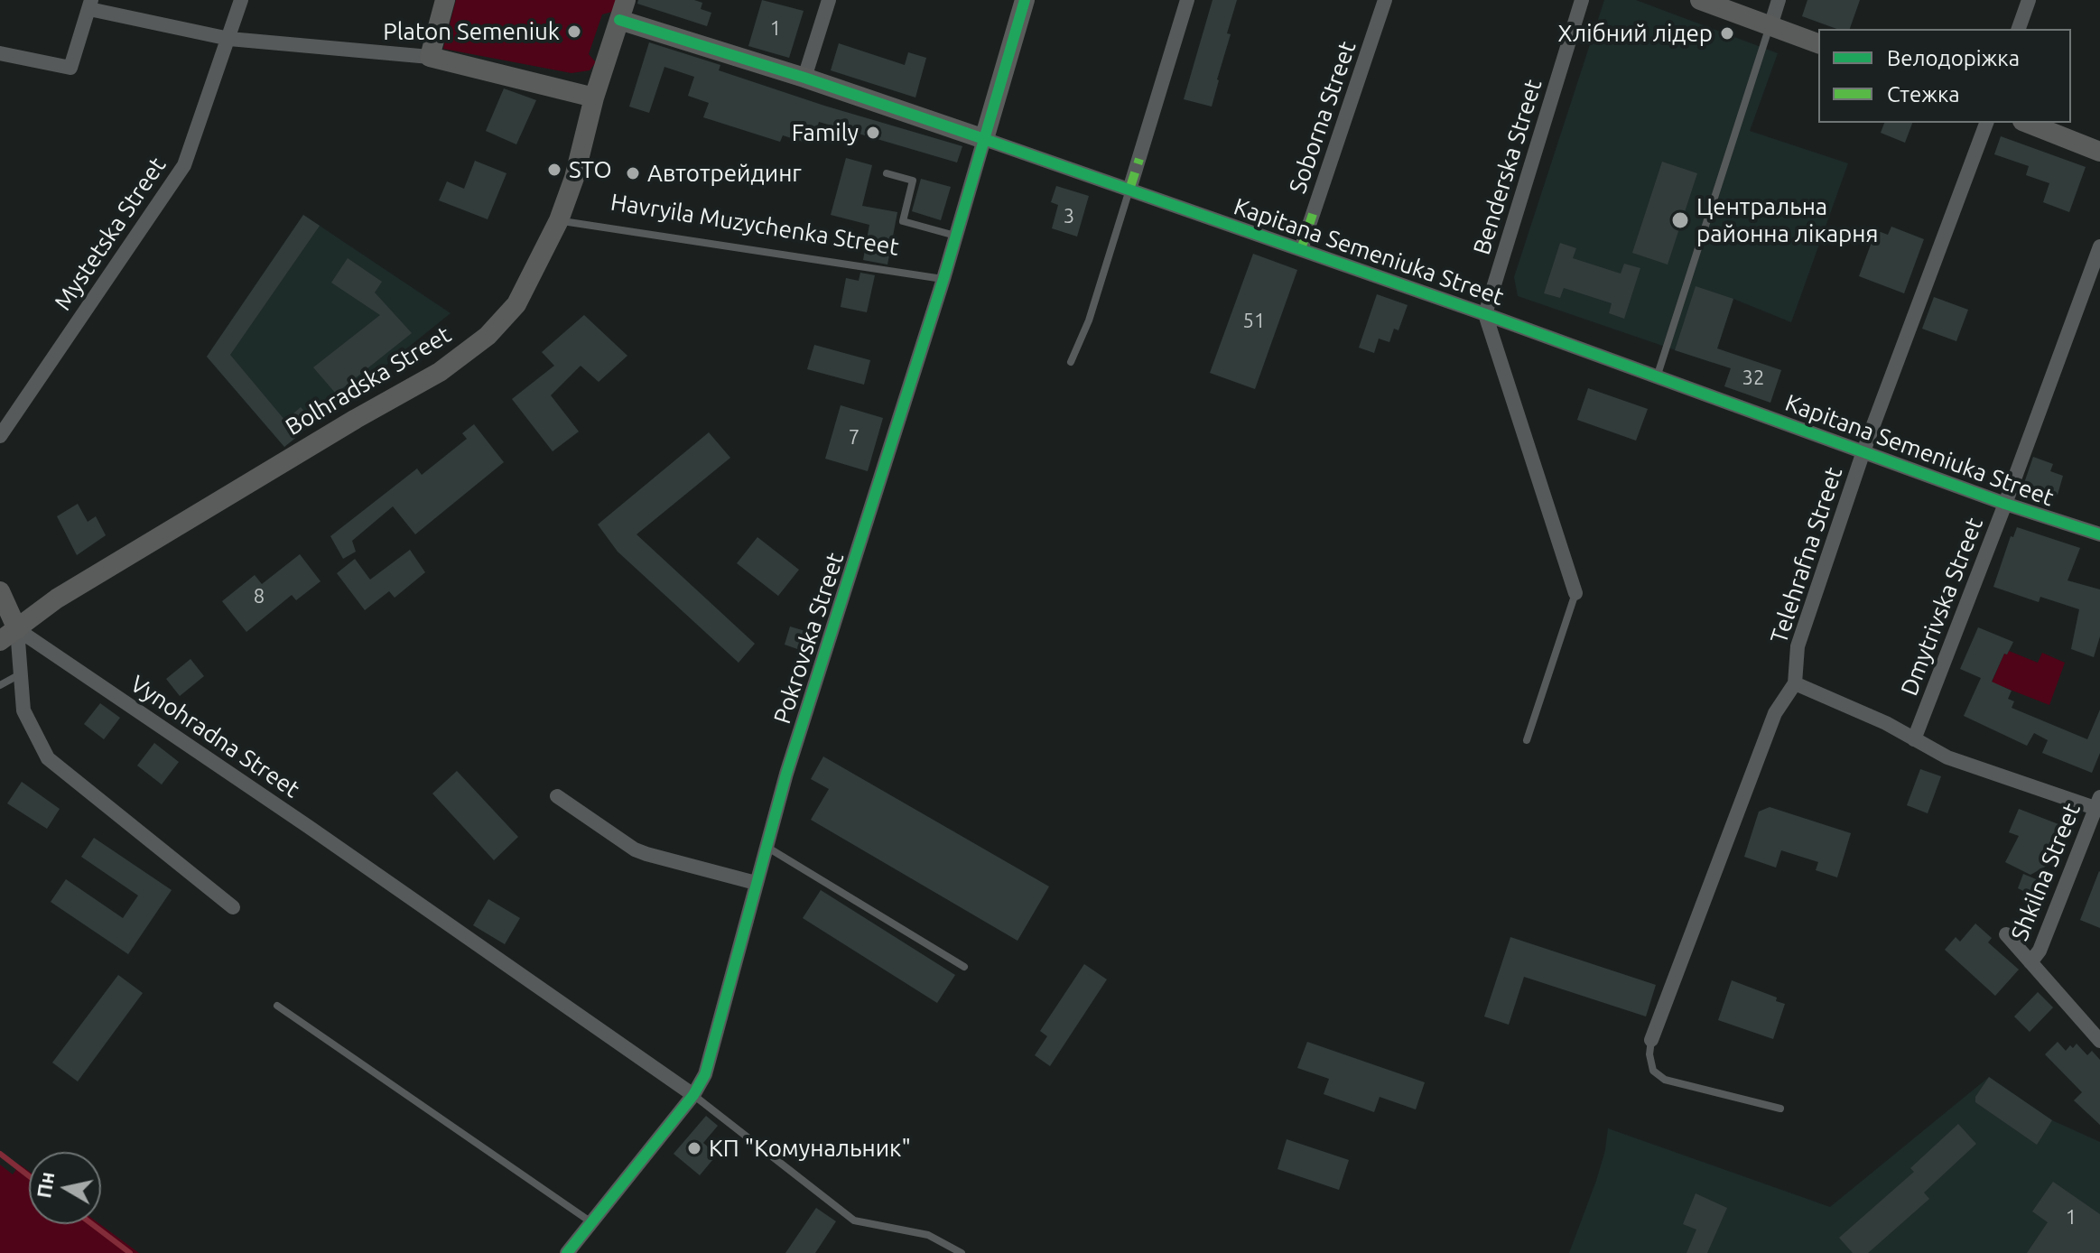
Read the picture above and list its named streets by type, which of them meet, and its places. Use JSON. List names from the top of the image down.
{
  "streets": {
    "main road": ["Kapitana Semeniuka Street", "Bolhradska Street", "Pokrovska Street"],
    "street": [
      "Soborna Street",
      "Benderska Street",
      "Mystetska Street",
      "Telehrafna Street",
      "Dmytrivska Street",
      "Vynohradna Street",
      "Shkilna Street"
    ],
    "lane": ["Havryila Muzychenka Street"]
  },
  "crossings": [
    ["Soborna Street", "Kapitana Semeniuka Street"],
    ["Benderska Street", "Kapitana Semeniuka Street"],
    ["Havryila Muzychenka Street", "Bolhradska Street"],
    ["Havryila Muzychenka Street", "Pokrovska Street"],
    ["Kapitana Semeniuka Street", "Bolhradska Street"],
    ["Kapitana Semeniuka Street", "Telehrafna Street"],
    ["Kapitana Semeniuka Street", "Dmytrivska Street"],
    ["Kapitana Semeniuka Street", "Pokrovska Street"],
    ["Bolhradska Street", "Vynohradna Street"],
    ["Pokrovska Street", "Vynohradna Street"]
  ],
  "places": [
    "Platon Semeniuk",
    "Хлібний лідер",
    "Family",
    "STO",
    "Автотрейдинг",
    "Центральна районна лікарня",
    "КП \"Комунальник\""
  ],
  "house_numbers": [
    "1",
    "3",
    "51",
    "32",
    "7",
    "8",
    "1"
  ],
  "legend": ["Велодоріжка", "Стежка"],
  "north": "left"
}
